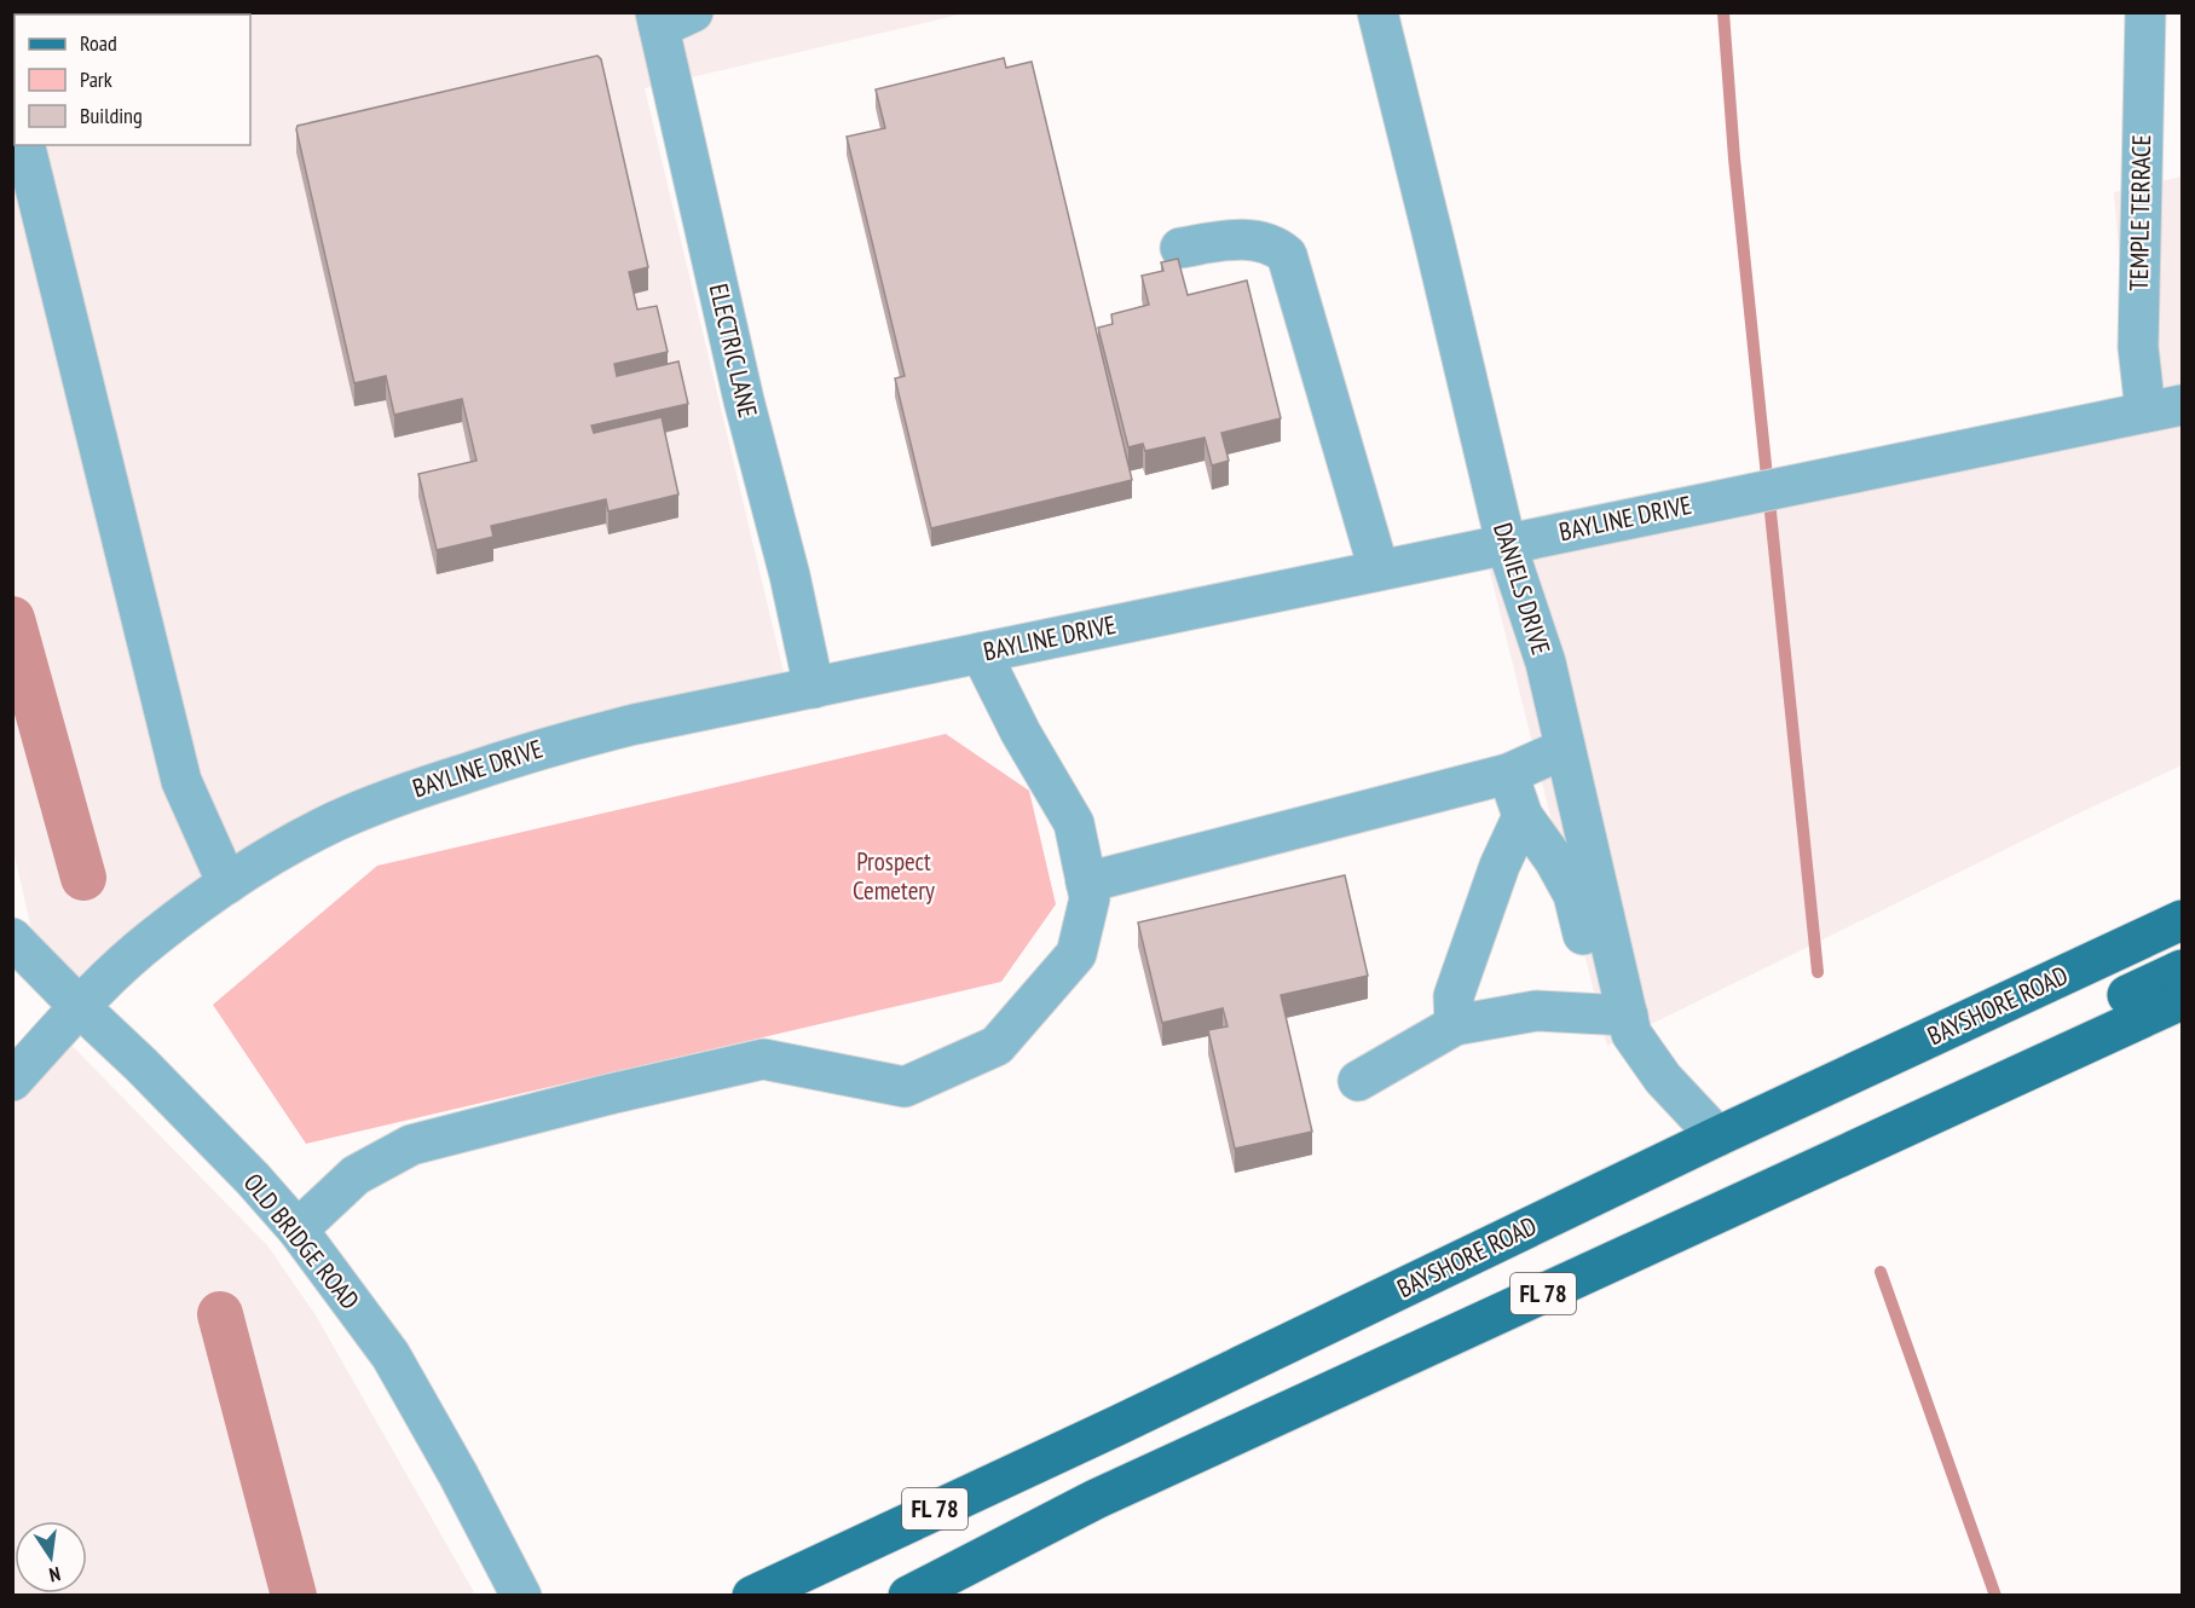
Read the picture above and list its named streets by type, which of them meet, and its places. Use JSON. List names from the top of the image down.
{
  "streets": {
    "main road": ["BAYSHORE ROAD", "FL 78"],
    "street": [
      "TEMPLE TERRACE",
      "ELECTRIC LANE",
      "BAYLINE DRIVE",
      "DANIELS DRIVE",
      "OLD BRIDGE ROAD"
    ]
  },
  "crossings": [
    ["TEMPLE TERRACE", "BAYLINE DRIVE"],
    ["ELECTRIC LANE", "BAYLINE DRIVE"],
    ["BAYLINE DRIVE", "DANIELS DRIVE"],
    ["BAYLINE DRIVE", "OLD BRIDGE ROAD"],
    ["DANIELS DRIVE", "BAYSHORE ROAD"]
  ],
  "parks": ["Prospect Cemetery"],
  "legend": ["Road", "Park", "Building"],
  "north": "bottom"
}
